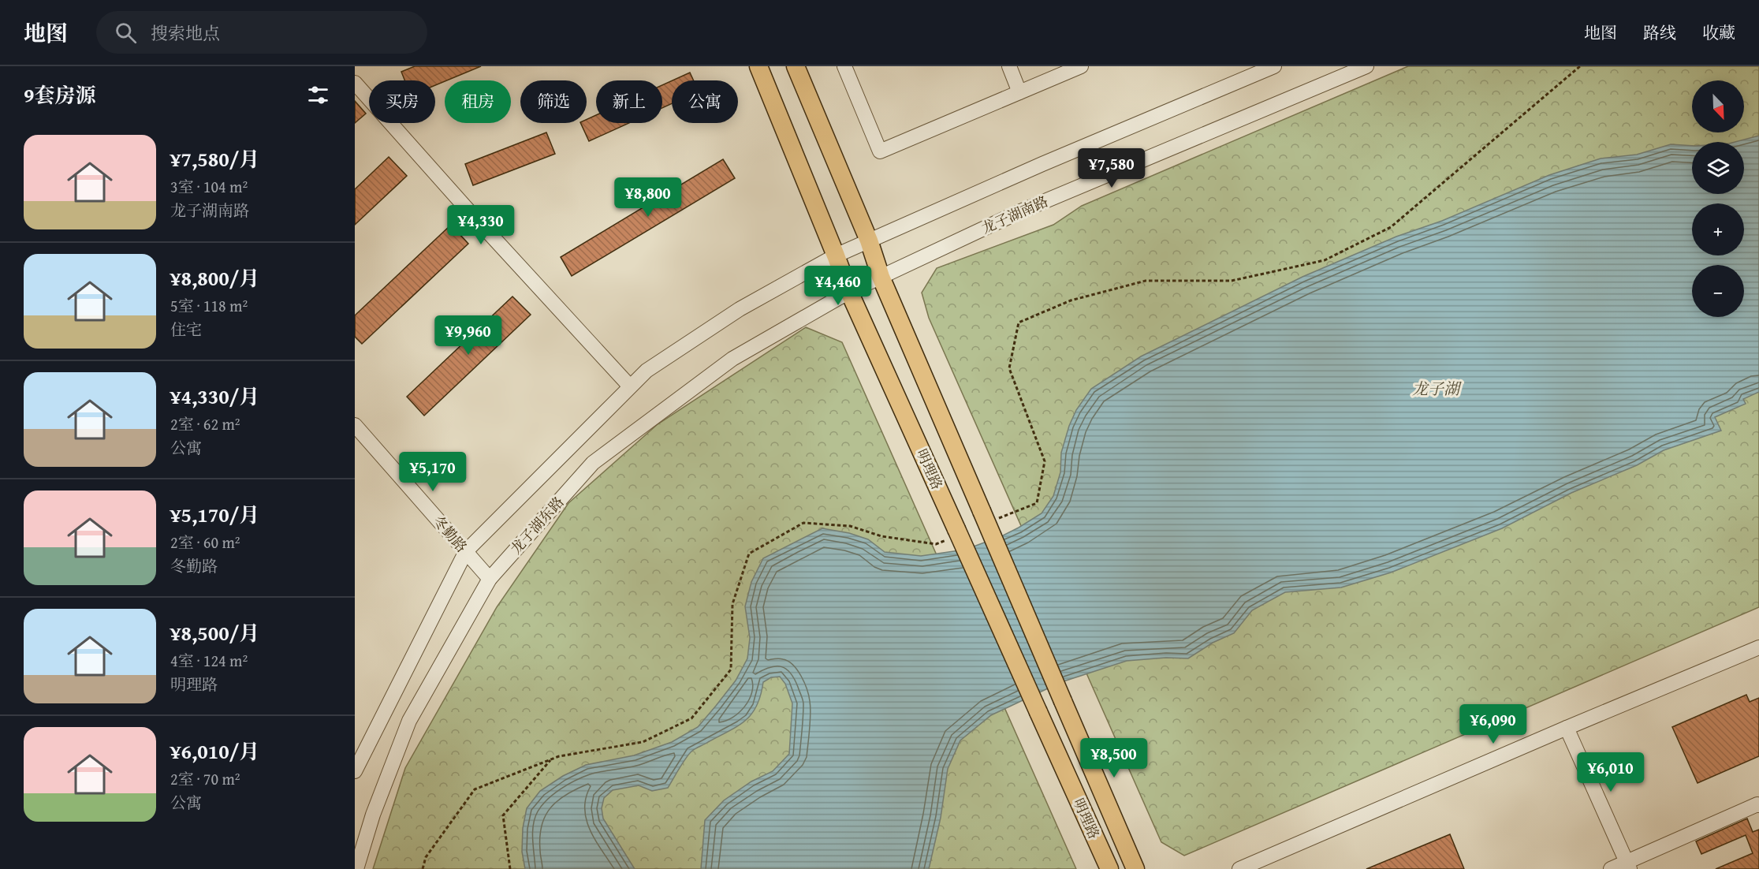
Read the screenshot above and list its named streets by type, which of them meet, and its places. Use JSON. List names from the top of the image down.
{
  "streets": {
    "main road": ["明理路"],
    "street": ["龙子湖南路", "龙子湖东路", "冬勤路"]
  },
  "crossings": [
    ["龙子湖南路", "明理路"],
    ["龙子湖南路", "龙子湖东路"],
    ["明理路", "龙子湖东路"],
    ["龙子湖东路", "冬勤路"]
  ],
  "water": ["龙子湖"],
  "north": "bottom right",
  "page": {
    "header": "地图",
    "search": "搜索地点",
    "nav": ["地图", "路线", "收藏"],
    "heading": "9套房源",
    "map_buttons": ["+", "−"],
    "chip": [
      "买房",
      "租房",
      "筛选",
      "新上",
      "公寓"
    ],
    "list": [
      {
        "name": "¥7,580/月",
        "note": "3室 · 104 m² · 龙子湖南路"
      },
      {
        "name": "¥8,800/月",
        "note": "5室 · 118 m² · 住宅"
      },
      {
        "name": "¥4,330/月",
        "note": "2室 · 62 m² · 公寓"
      },
      {
        "name": "¥5,170/月",
        "note": "2室 · 60 m² · 冬勤路"
      },
      {
        "name": "¥8,500/月",
        "note": "4室 · 124 m² · 明理路"
      },
      {
        "name": "¥6,010/月",
        "note": "2室 · 70 m² · 公寓"
      }
    ],
    "price": [
      "¥7,580",
      "¥8,800",
      "¥4,330",
      "¥4,460",
      "¥9,960",
      "¥5,170",
      "¥6,090",
      "¥8,500",
      "¥6,010"
    ]
  }
}
